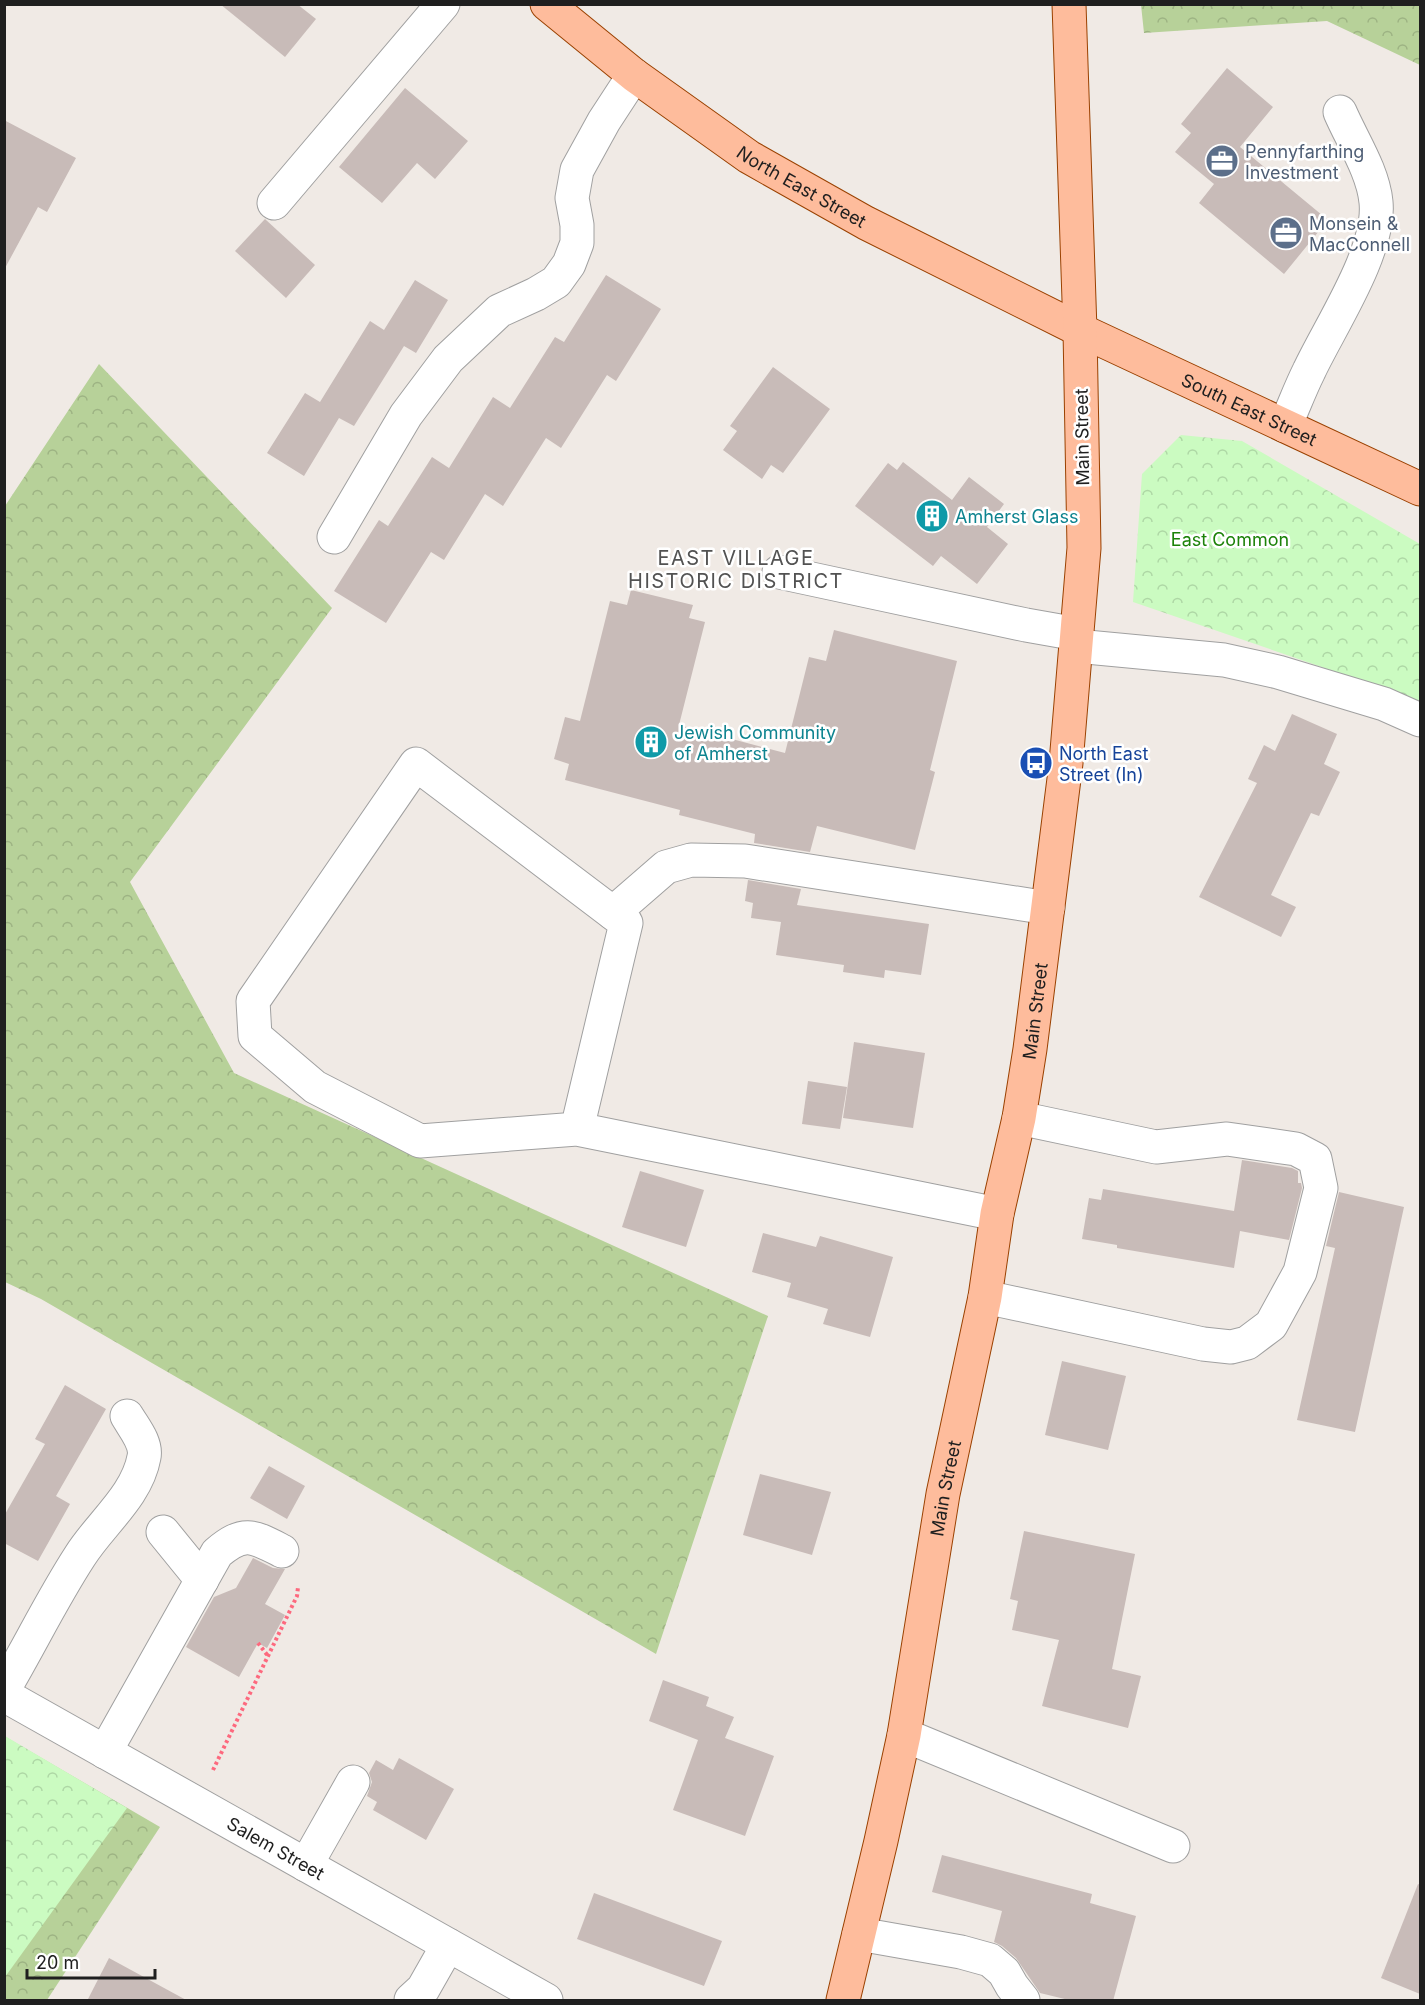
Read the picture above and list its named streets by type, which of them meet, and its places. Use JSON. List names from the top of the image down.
{
  "streets": {
    "main road": ["North East Street", "South East Street", "Main Street"],
    "street": ["Salem Street"]
  },
  "crossings": [
    ["North East Street", "South East Street"],
    ["North East Street", "Main Street"],
    ["South East Street", "Main Street"]
  ],
  "districts": ["EAST VILLAGE HISTORIC DISTRICT"],
  "parks": ["East Common"],
  "places": {
    "office": ["Pennyfarthing Investment", "Monsein & MacConnell"],
    "building": ["Amherst Glass", "Jewish Community of Amherst"],
    "bus stop": ["North East Street (In)"]
  },
  "scale_bar": "20 m"
}
